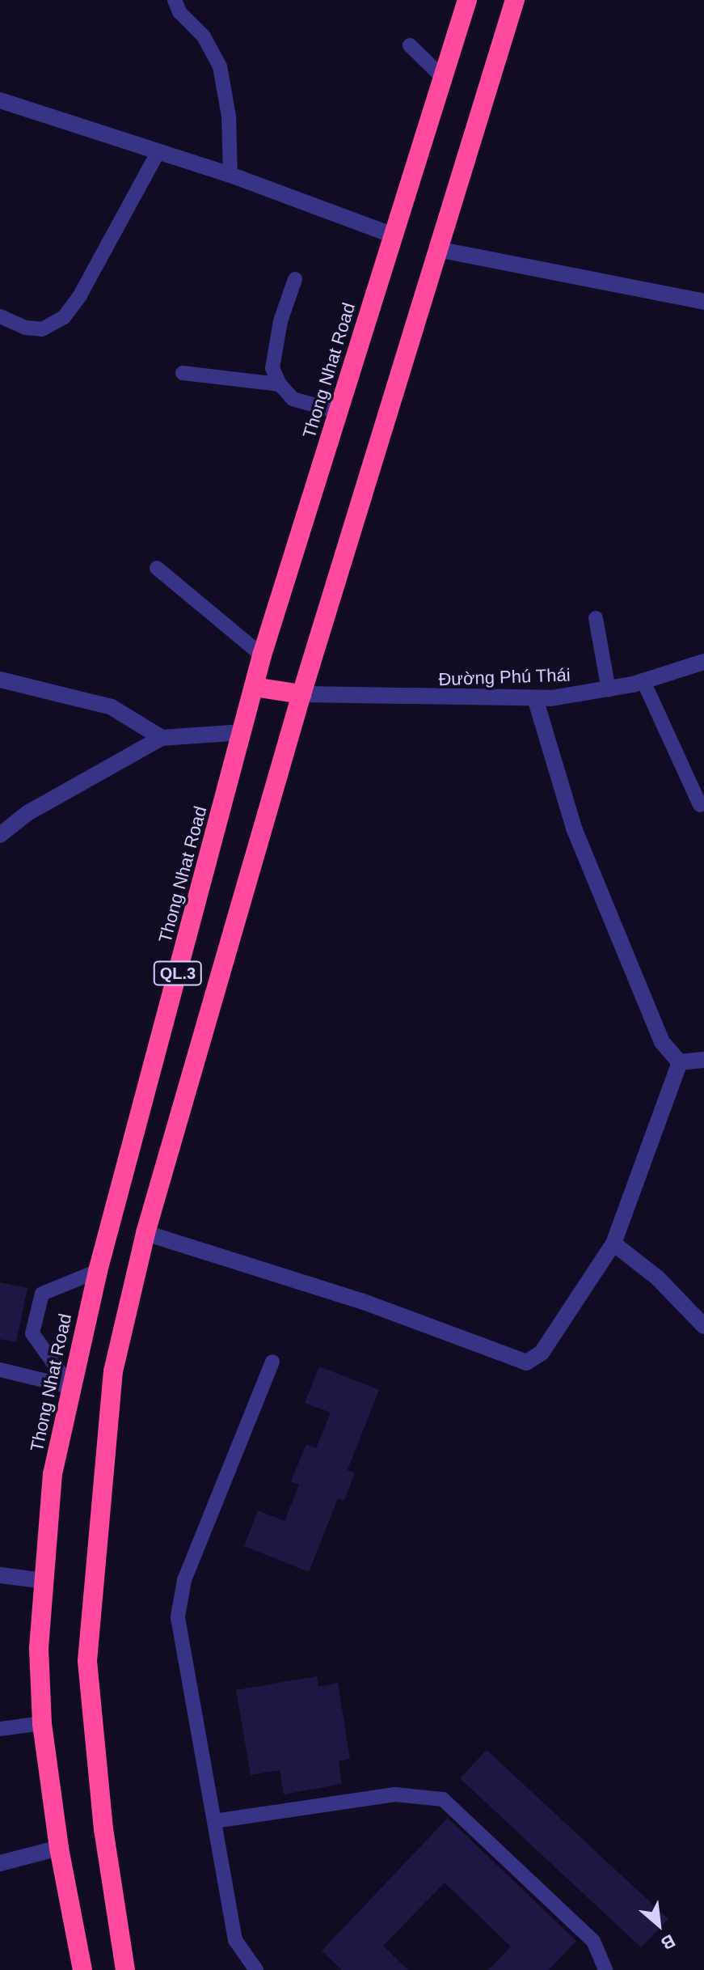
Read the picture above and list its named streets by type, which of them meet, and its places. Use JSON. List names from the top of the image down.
{
  "streets": {
    "highway": ["Thong Nhat Road", "QL.3"],
    "street": ["Đường Phú Thái"]
  },
  "crossings": [
    ["Đường Phú Thái", "QL.3"]
  ],
  "north": "bottom right"
}
